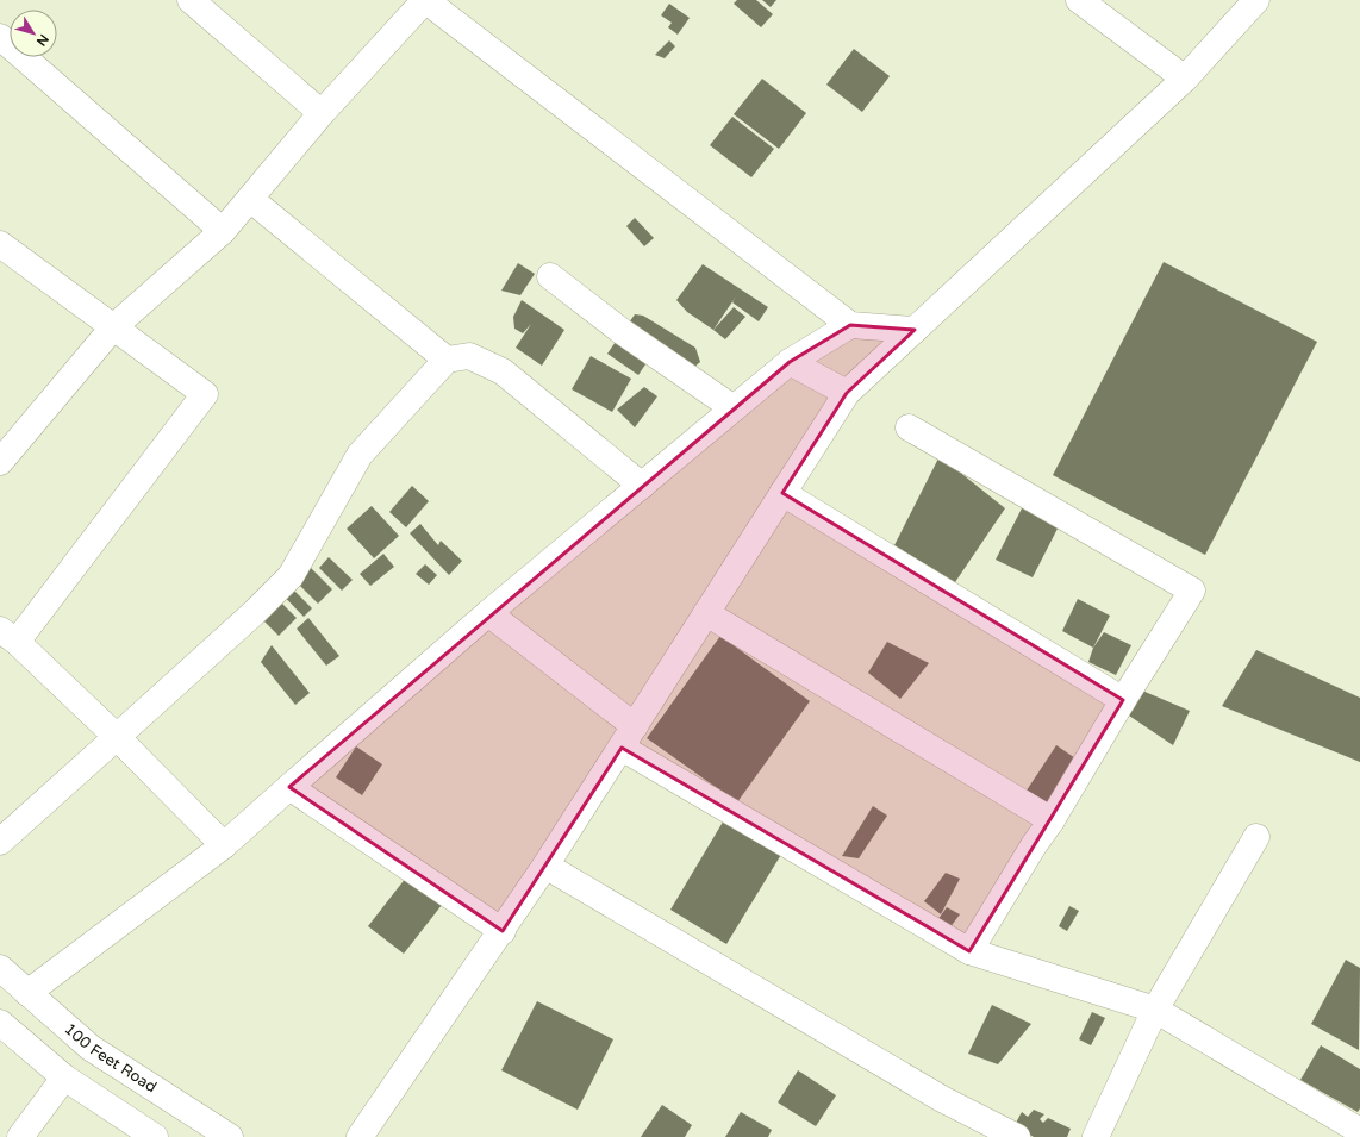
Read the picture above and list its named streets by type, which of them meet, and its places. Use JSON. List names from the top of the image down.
{
  "streets": {
    "street": ["100 Feet Road"]
  },
  "north": "bottom right"
}
